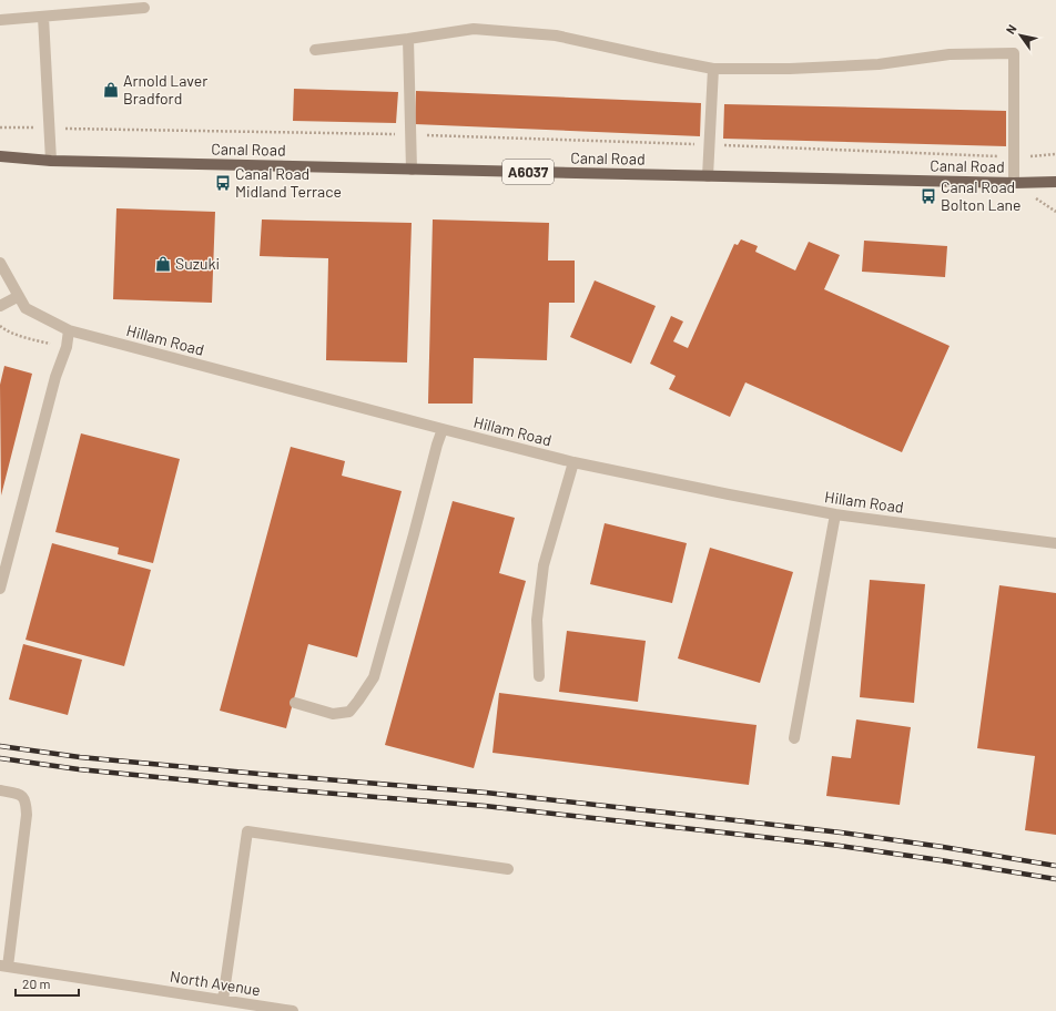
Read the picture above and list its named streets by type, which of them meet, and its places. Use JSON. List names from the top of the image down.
{
  "streets": {
    "main road": ["Canal Road", "A6037"],
    "street": ["Hillam Road", "North Avenue"]
  },
  "places": {
    "shop": ["Arnold Laver Bradford", "Suzuki"],
    "bus stop": ["Canal Road Midland Terrace", "Canal Road Bolton Lane"]
  },
  "scale_bar": "20 m",
  "north": "top left"
}
